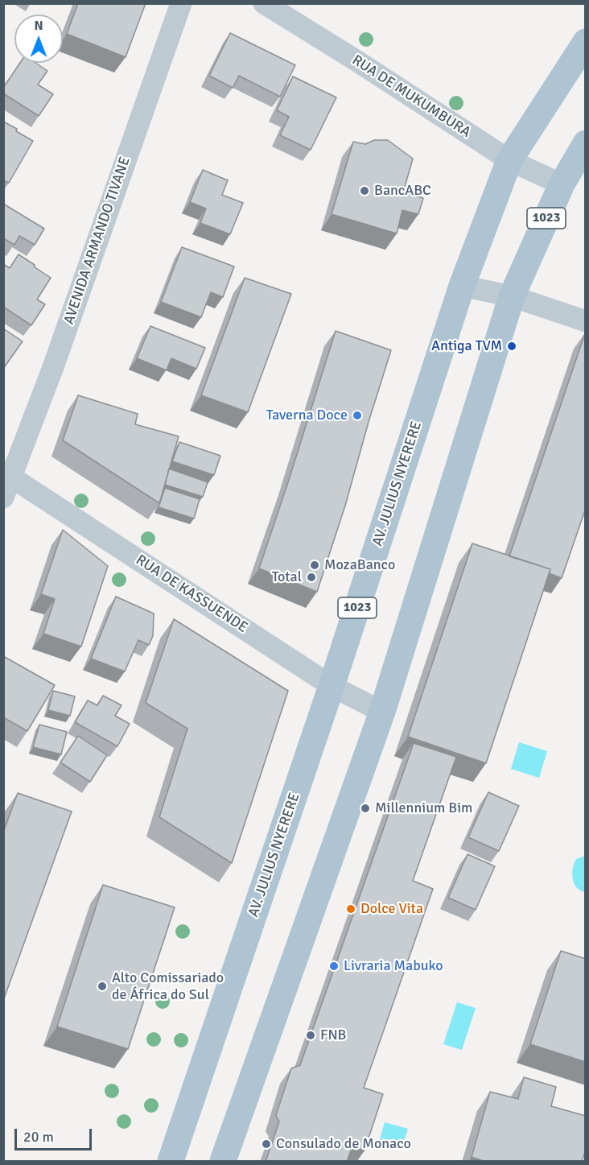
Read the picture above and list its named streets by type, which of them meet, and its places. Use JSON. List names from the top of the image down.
{
  "streets": {
    "main road": ["1023", "AV. JULIUS NYERERE"],
    "street": ["RUA DE MUKUMBURA", "AVENIDA ARMANDO TIVANE", "RUA DE KASSUENDE"]
  },
  "crossings": [
    ["RUA DE MUKUMBURA", "1023"],
    ["RUA DE MUKUMBURA", "AV. JULIUS NYERERE"],
    ["1023", "RUA DE KASSUENDE"],
    ["AVENIDA ARMANDO TIVANE", "RUA DE KASSUENDE"],
    ["AV. JULIUS NYERERE", "RUA DE KASSUENDE"]
  ],
  "places": [
    "BancABC",
    "Antiga TVM",
    "Taverna Doce",
    "MozaBanco",
    "Total",
    "Millennium Bim",
    "Dolce Vita",
    "Livraria Mabuko",
    "Alto Comissariado de África do Sul",
    "FNB",
    "Consulado de Monaco"
  ],
  "scale_bar": "20 m",
  "north": "top"
}
